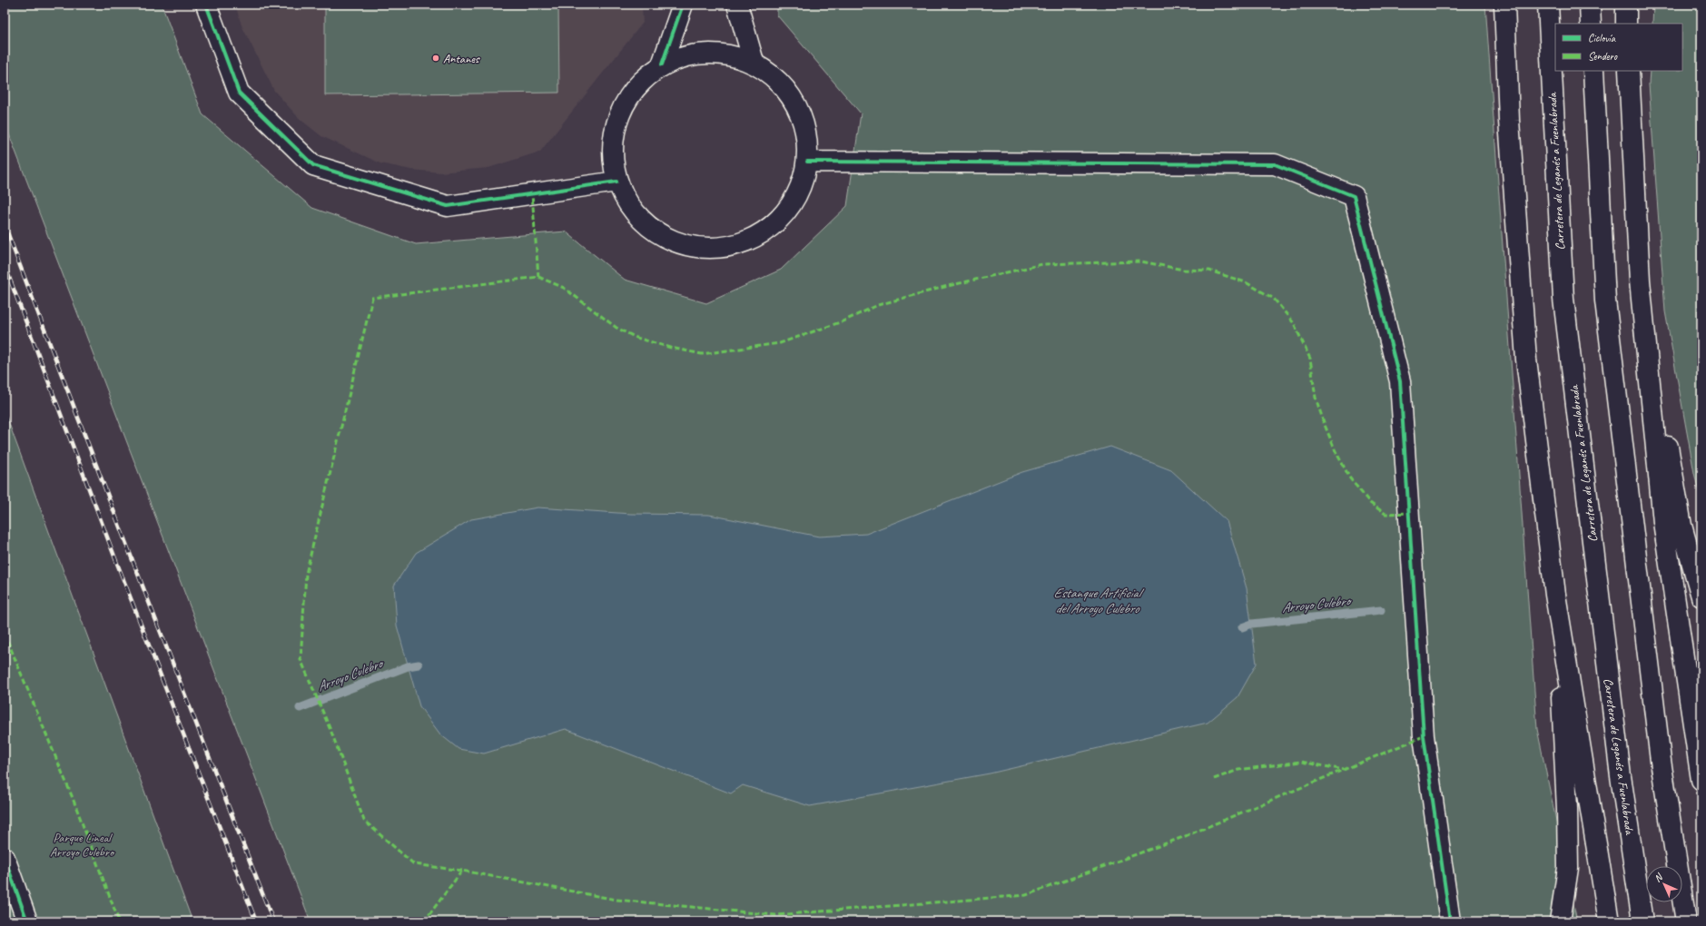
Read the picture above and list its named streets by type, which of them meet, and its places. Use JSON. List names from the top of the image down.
{
  "streets": {
    "main road": ["Carretera de Leganés a Fuenlabrada"]
  },
  "water": ["Estanque Artificial del Arroyo Culebro", "Arroyo Culebro"],
  "parks": ["Parque Lineal Arroyo Culebro"],
  "places": ["Antanes"],
  "legend": ["Ciclovía", "Sendero"],
  "north": "top left"
}
